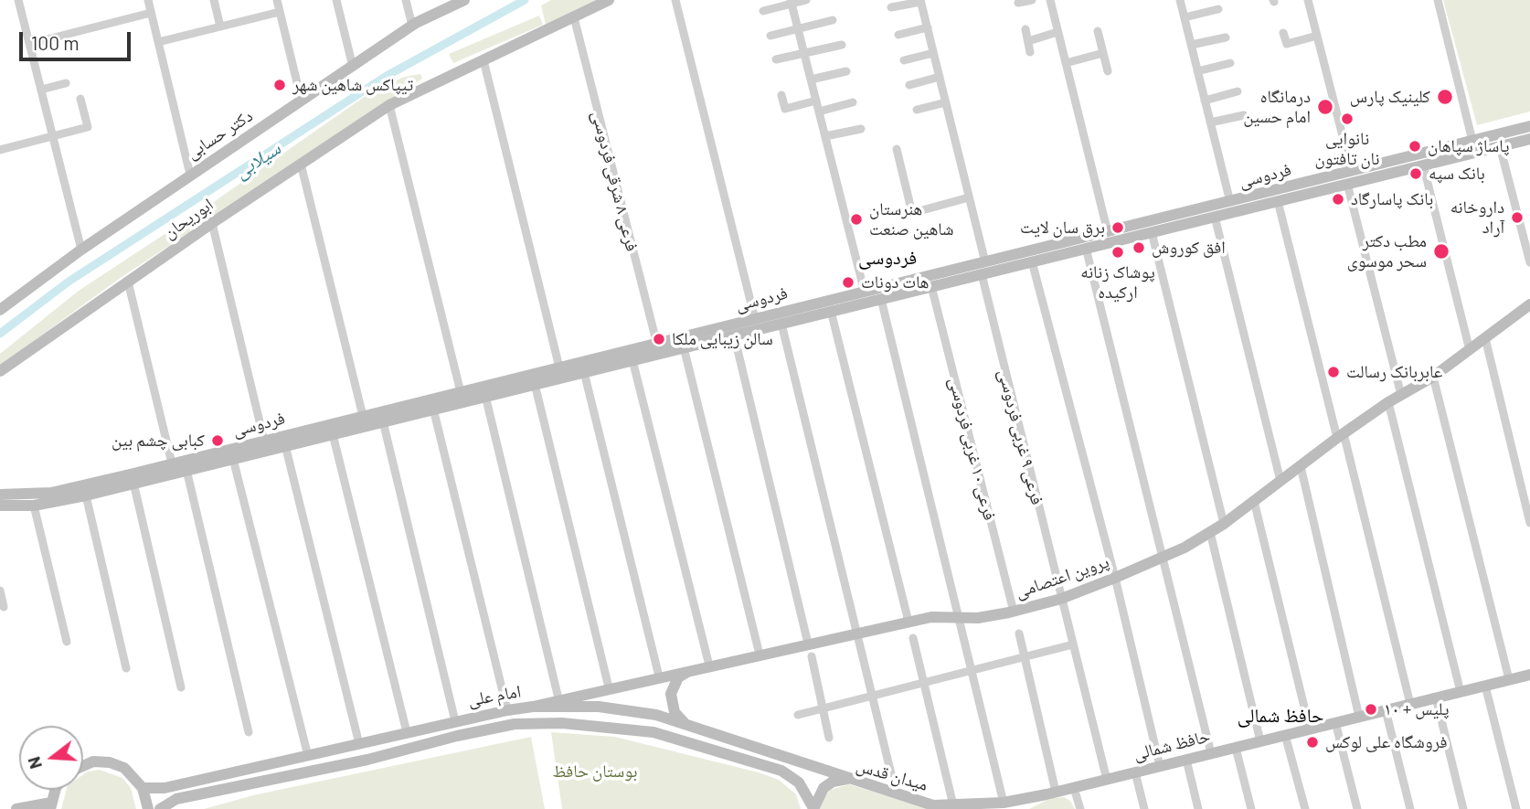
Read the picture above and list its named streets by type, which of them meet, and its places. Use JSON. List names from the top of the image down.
{
  "streets": {
    "main road": [
      "دکتر حسابی",
      "فردوسی",
      "ابوریحان",
      "پروین اعتصامی",
      "امام علی",
      "حافظ شمالی",
      "میدان قدس"
    ],
    "street": ["فرعی ۸ شرقی فردوسی", "فرعی ۹ غربی فردوسی", "فرعی ۱۰ غربی فردوسی"]
  },
  "crossings": [
    ["فردوسی", "فرعی ۸ شرقی فردوسی"],
    ["فردوسی", "فرعی ۹ غربی فردوسی"],
    ["فردوسی", "فرعی ۱۰ غربی فردوسی"],
    ["فرعی ۸ شرقی فردوسی", "ابوریحان"],
    ["فرعی ۹ غربی فردوسی", "پروین اعتصامی"],
    ["فرعی ۹ غربی فردوسی", "حافظ شمالی"],
    ["فرعی ۱۰ غربی فردوسی", "پروین اعتصامی"],
    ["پروین اعتصامی", "امام علی"],
    ["امام علی", "میدان قدس"],
    ["حافظ شمالی", "میدان قدس"]
  ],
  "districts": ["فردوسی", "حافظ شمالی"],
  "water": ["سیلابی"],
  "parks": ["بوستان حافظ"],
  "places": [
    "تیپاکس شاهین شهر",
    "کلینیک پارس",
    "درمانگاه امام حسین",
    "نانوایی نان تافتون",
    "پاساژ سپاهان",
    "بانک سپه",
    "بانک پاسارگاد",
    "داروخانه آراد",
    "هنرستان شاهین صنعت",
    "برق سان لایت",
    "افق کوروش",
    "مطب دکتر سحر موسوی",
    "پوشاک زنانه ارکیده",
    "هات دونات",
    "سالن زیبایی ملکا",
    "عابربانک رسالت",
    "کبابی چشم بین",
    "پلیس + ۱۰",
    "فروشگاه علی لوکس"
  ],
  "scale_bar": "100 m",
  "north": "left"
}
